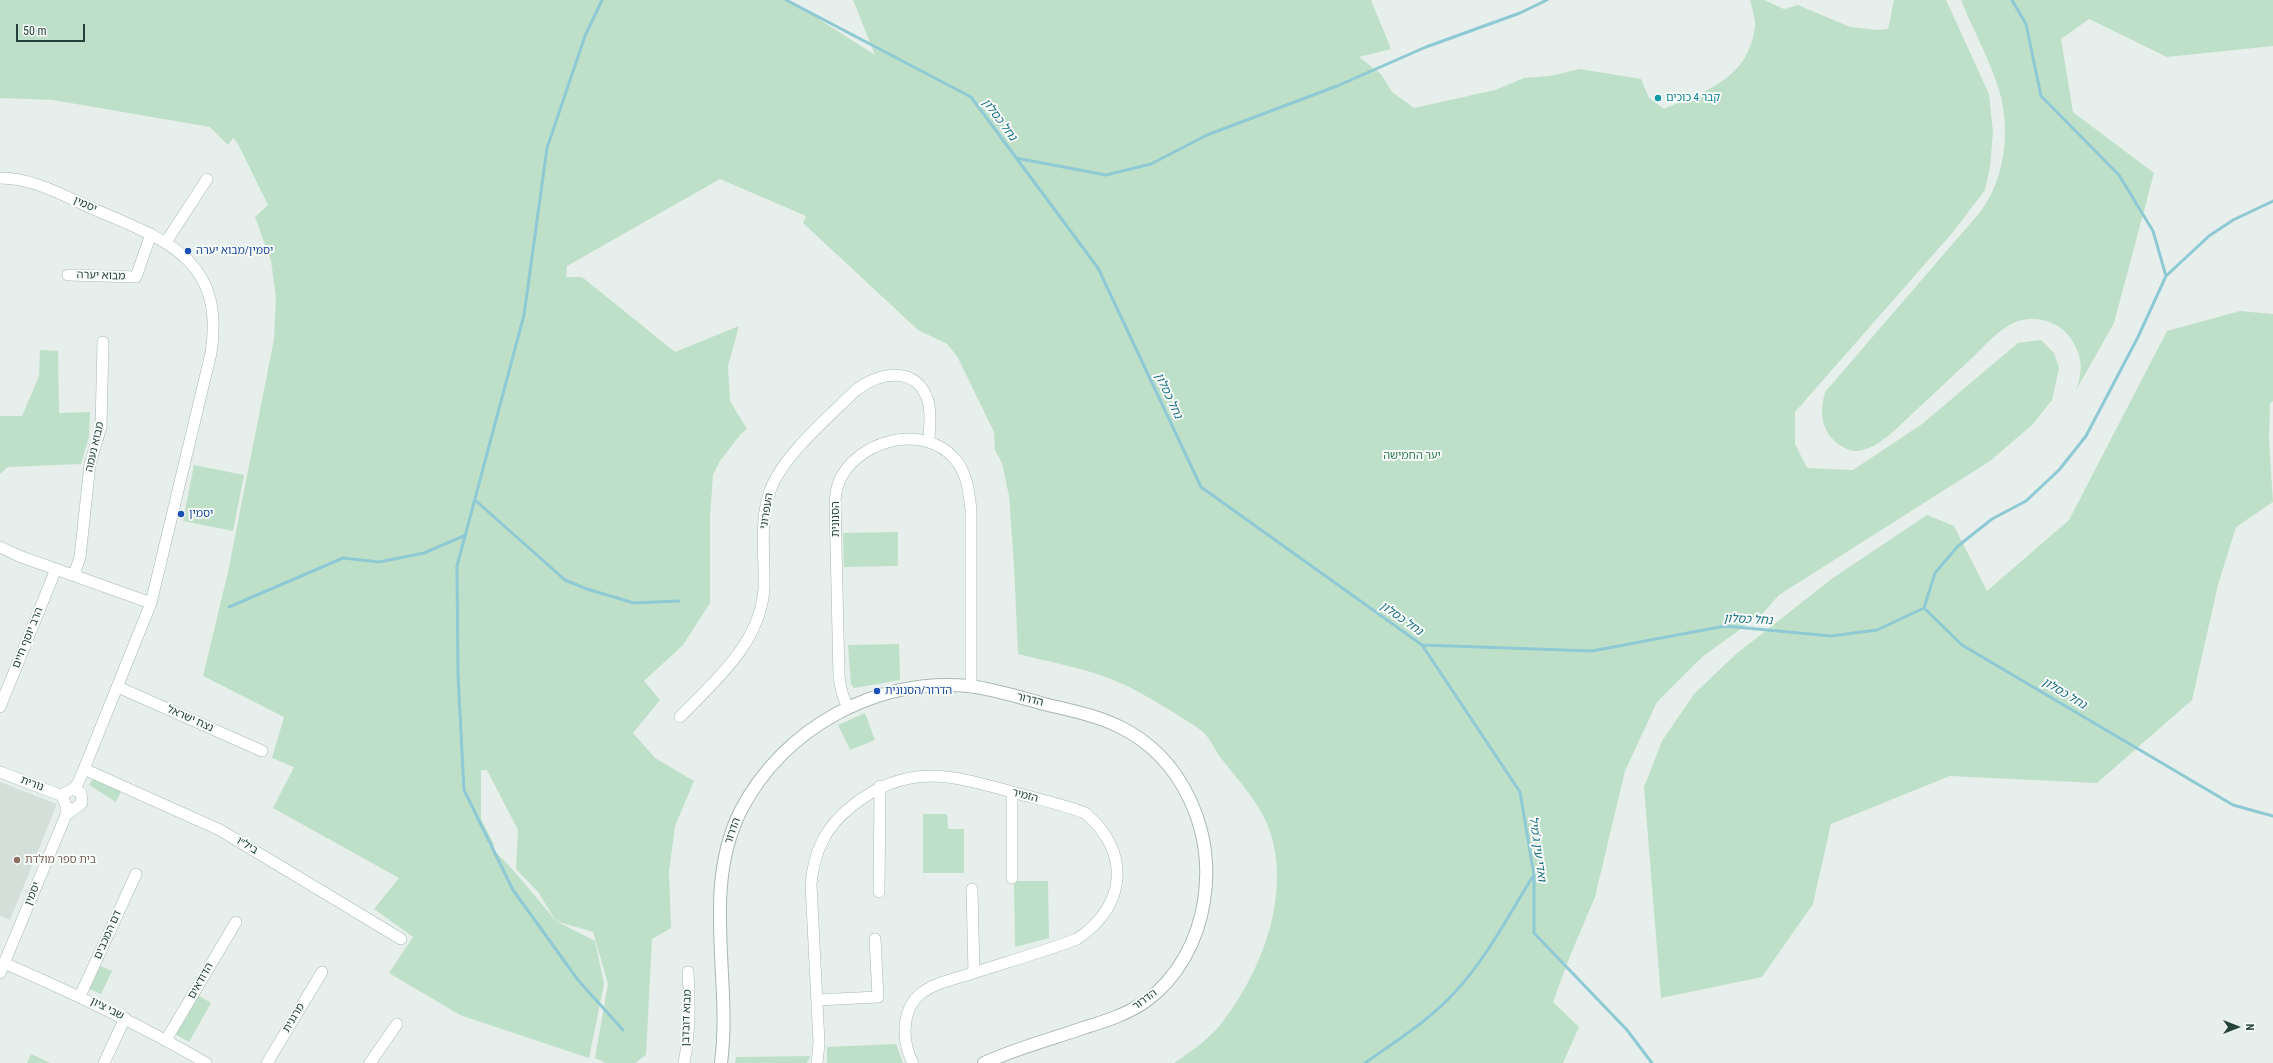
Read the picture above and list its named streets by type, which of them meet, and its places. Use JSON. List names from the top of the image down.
{
  "streets": {
    "street": [
      "יסמין",
      "מבוא יערה",
      "מבוא נעמה",
      "העפרוני",
      "הסנונית",
      "הרב יוסף חיים",
      "הדרור",
      "נצח ישראל",
      "נורית",
      "הזמיר",
      "ביל״ו",
      "דם המכבים",
      "הדודאים",
      "שבי ציון",
      "מרגנית",
      "מבוא דובדבן"
    ]
  },
  "crossings": [
    ["יסמין", "מבוא יערה"],
    ["יסמין", "נצח ישראל"],
    ["יסמין", "נורית"],
    ["יסמין", "ביל״ו"],
    ["יסמין", "שבי ציון"],
    ["העפרוני", "הסנונית"],
    ["הסנונית", "הדרור"],
    ["דם המכבים", "שבי ציון"],
    ["הדודאים", "שבי ציון"]
  ],
  "water": ["נחל כסלון", "ואדי עין ג'מיל"],
  "parks": ["יער החמישה"],
  "places": [
    "קבר 4 כוכים",
    "יסמין/מבוא יערה",
    "יסמין",
    "הדרור/הסנונית",
    "בית ספר מולדת"
  ],
  "scale_bar": "50 m",
  "north": "right"
}
